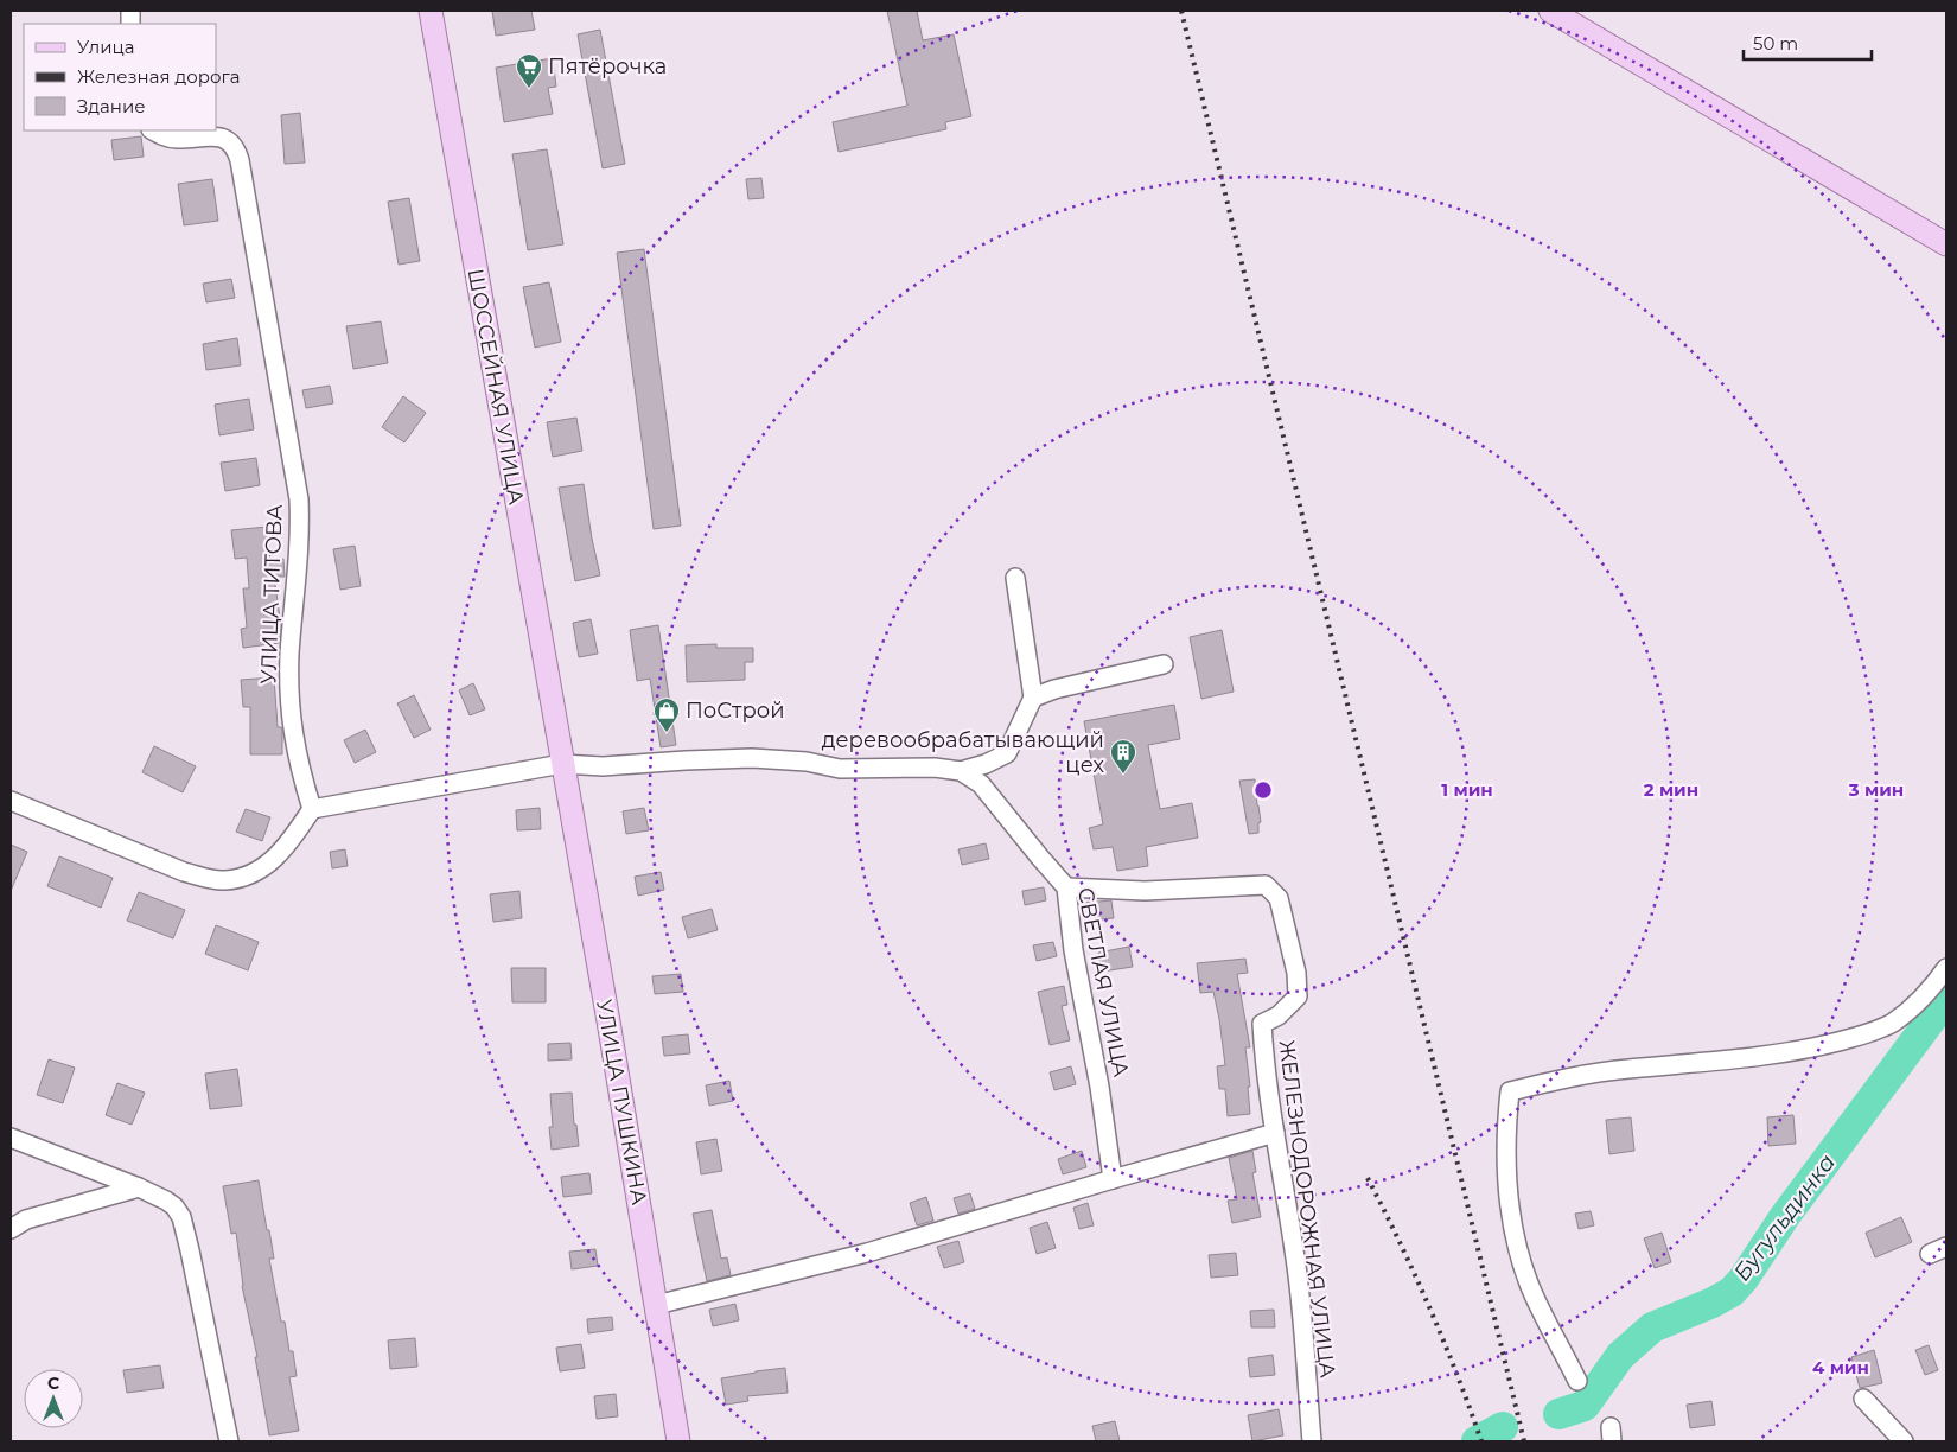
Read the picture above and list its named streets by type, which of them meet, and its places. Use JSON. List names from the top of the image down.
{
  "streets": {
    "main road": ["ШОССЕЙНАЯ УЛИЦА", "УЛИЦА ПУШКИНА"],
    "street": ["УЛИЦА ТИТОВА", "СВЕТЛАЯ УЛИЦА", "ЖЕЛЕЗНОДОРОЖНАЯ УЛИЦА"]
  },
  "crossings": [
    ["ШОССЕЙНАЯ УЛИЦА", "СВЕТЛАЯ УЛИЦА"],
    ["ШОССЕЙНАЯ УЛИЦА", "УЛИЦА ПУШКИНА"],
    ["СВЕТЛАЯ УЛИЦА", "УЛИЦА ПУШКИНА"],
    ["СВЕТЛАЯ УЛИЦА", "ЖЕЛЕЗНОДОРОЖНАЯ УЛИЦА"]
  ],
  "water": ["Бугульдинка"],
  "places": {
    "supermarket": ["Пятёрочка"],
    "shop": ["ПоСтрой"],
    "building": ["деревообрабатывающий цех"]
  },
  "legend": ["Улица", "Железная дорога", "Здание"],
  "scale_bar": "50 m",
  "north": "top",
  "rings": [
    "1 мин",
    "2 мин",
    "3 мин",
    "4 мин"
  ]
}
